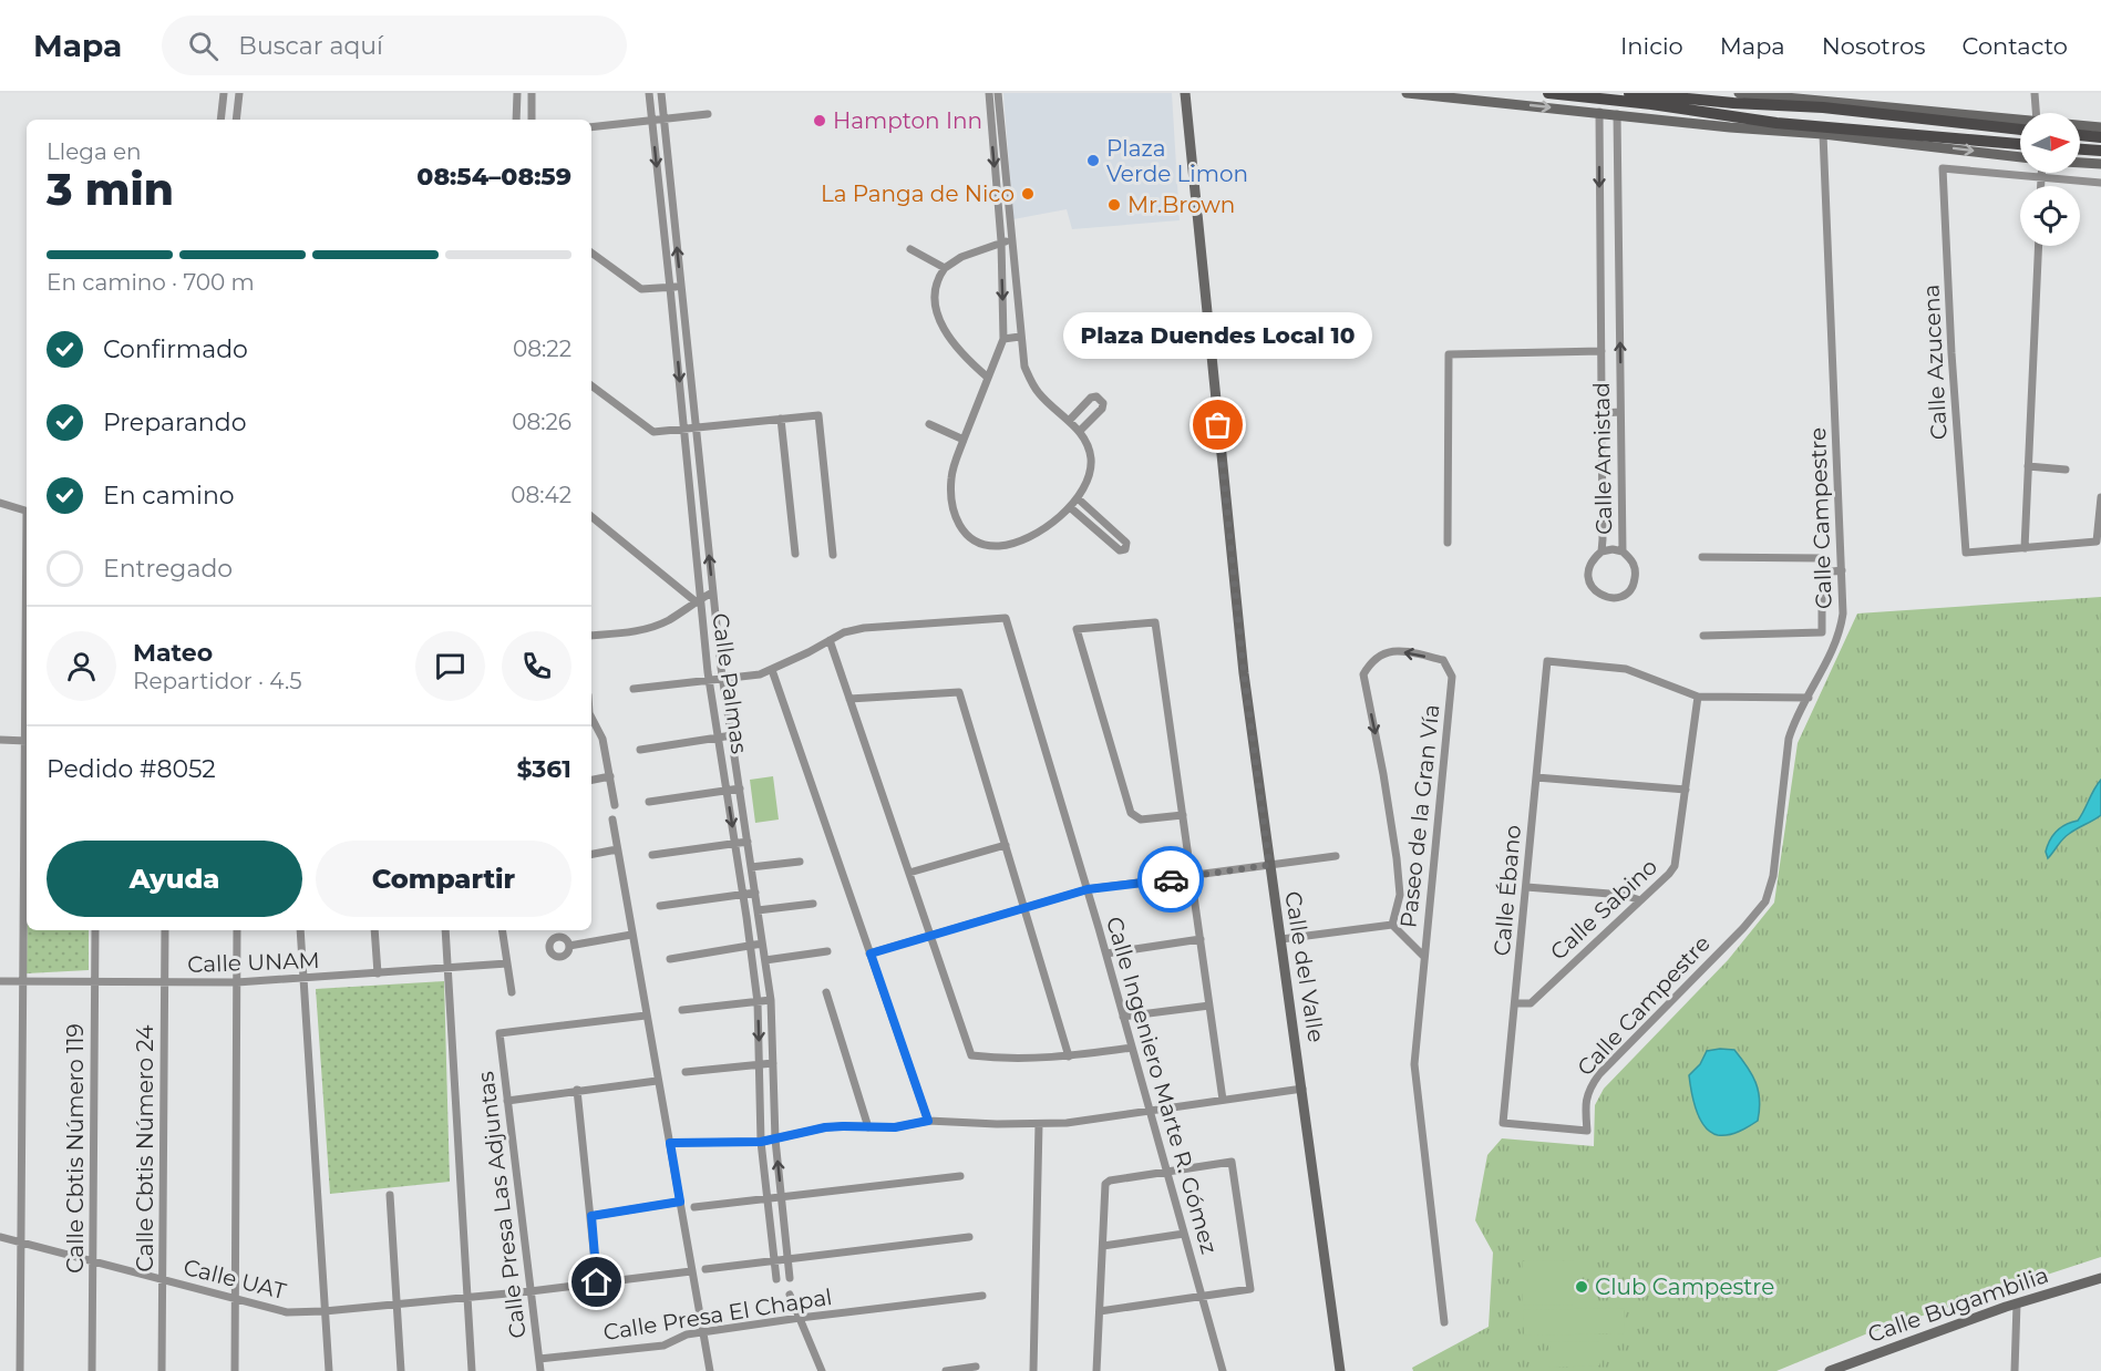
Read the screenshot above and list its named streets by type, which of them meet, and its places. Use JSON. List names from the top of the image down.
{
  "streets": {
    "street": [
      "Calle Azucena",
      "Calle Amistad",
      "Calle Campestre",
      "Calle Palmas",
      "Paseo de la Gran Vía",
      "Calle Ébano",
      "Calle Sabino",
      "Calle UNAM",
      "Calle del Valle",
      "Calle Ingeniero Marte R. Gómez",
      "Calle Cbtis Número 119",
      "Calle Cbtis Número 24",
      "Calle Presa Las Adjuntas",
      "Calle UAT",
      "Calle Bugambilia",
      "Calle Presa El Chapal"
    ]
  },
  "crossings": [
    ["Calle Campestre", "Calle Ébano"],
    ["Calle Ébano", "Calle Sabino"],
    ["Calle UNAM", "Calle Cbtis Número 119"],
    ["Calle UNAM", "Calle Cbtis Número 24"],
    ["Calle Cbtis Número 119", "Calle UAT"],
    ["Calle Cbtis Número 24", "Calle UAT"],
    ["Calle Presa Las Adjuntas", "Calle UAT"],
    ["Calle Presa Las Adjuntas", "Calle Presa El Chapal"]
  ],
  "places": [
    "Hampton Inn",
    "Plaza Verde Limon",
    "La Panga de Nico",
    "Mr.Brown",
    "Plaza Duendes Local 10",
    "Club Campestre"
  ],
  "north": "right",
  "page": {
    "header": "Mapa",
    "search": "Buscar aquí",
    "nav": [
      "Inicio",
      "Mapa",
      "Nosotros",
      "Contacto"
    ],
    "heading": ["3 min", "Llega en", "08:54–08:59"],
    "panel": [
      "Mateo",
      "Repartidor · 4.5",
      "Pedido #8052",
      "$361"
    ],
    "bar": "En camino · 700 m",
    "bubble": "Plaza Duendes Local 10",
    "list": [
      ["Confirmado", "08:22"],
      ["Preparando", "08:26"],
      ["En camino", "08:42"],
      "Entregado"
    ],
    "buttons": ["Ayuda", "Compartir"]
  }
}
